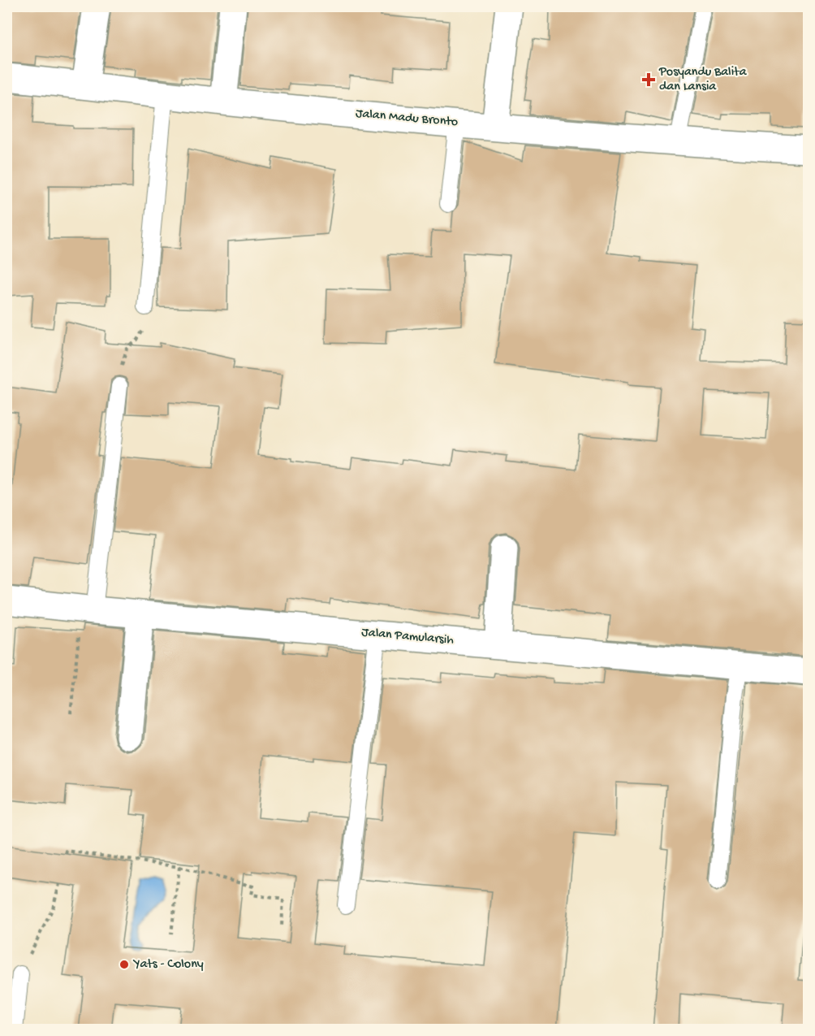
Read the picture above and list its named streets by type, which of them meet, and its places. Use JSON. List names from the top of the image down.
{
  "streets": {
    "street": ["Jalan Madu Bronto", "Jalan Pamularsih"]
  },
  "places": {
    "health": ["Posyandu Balita dan Lansia"],
    "other": ["Yats - Colony"]
  }
}
